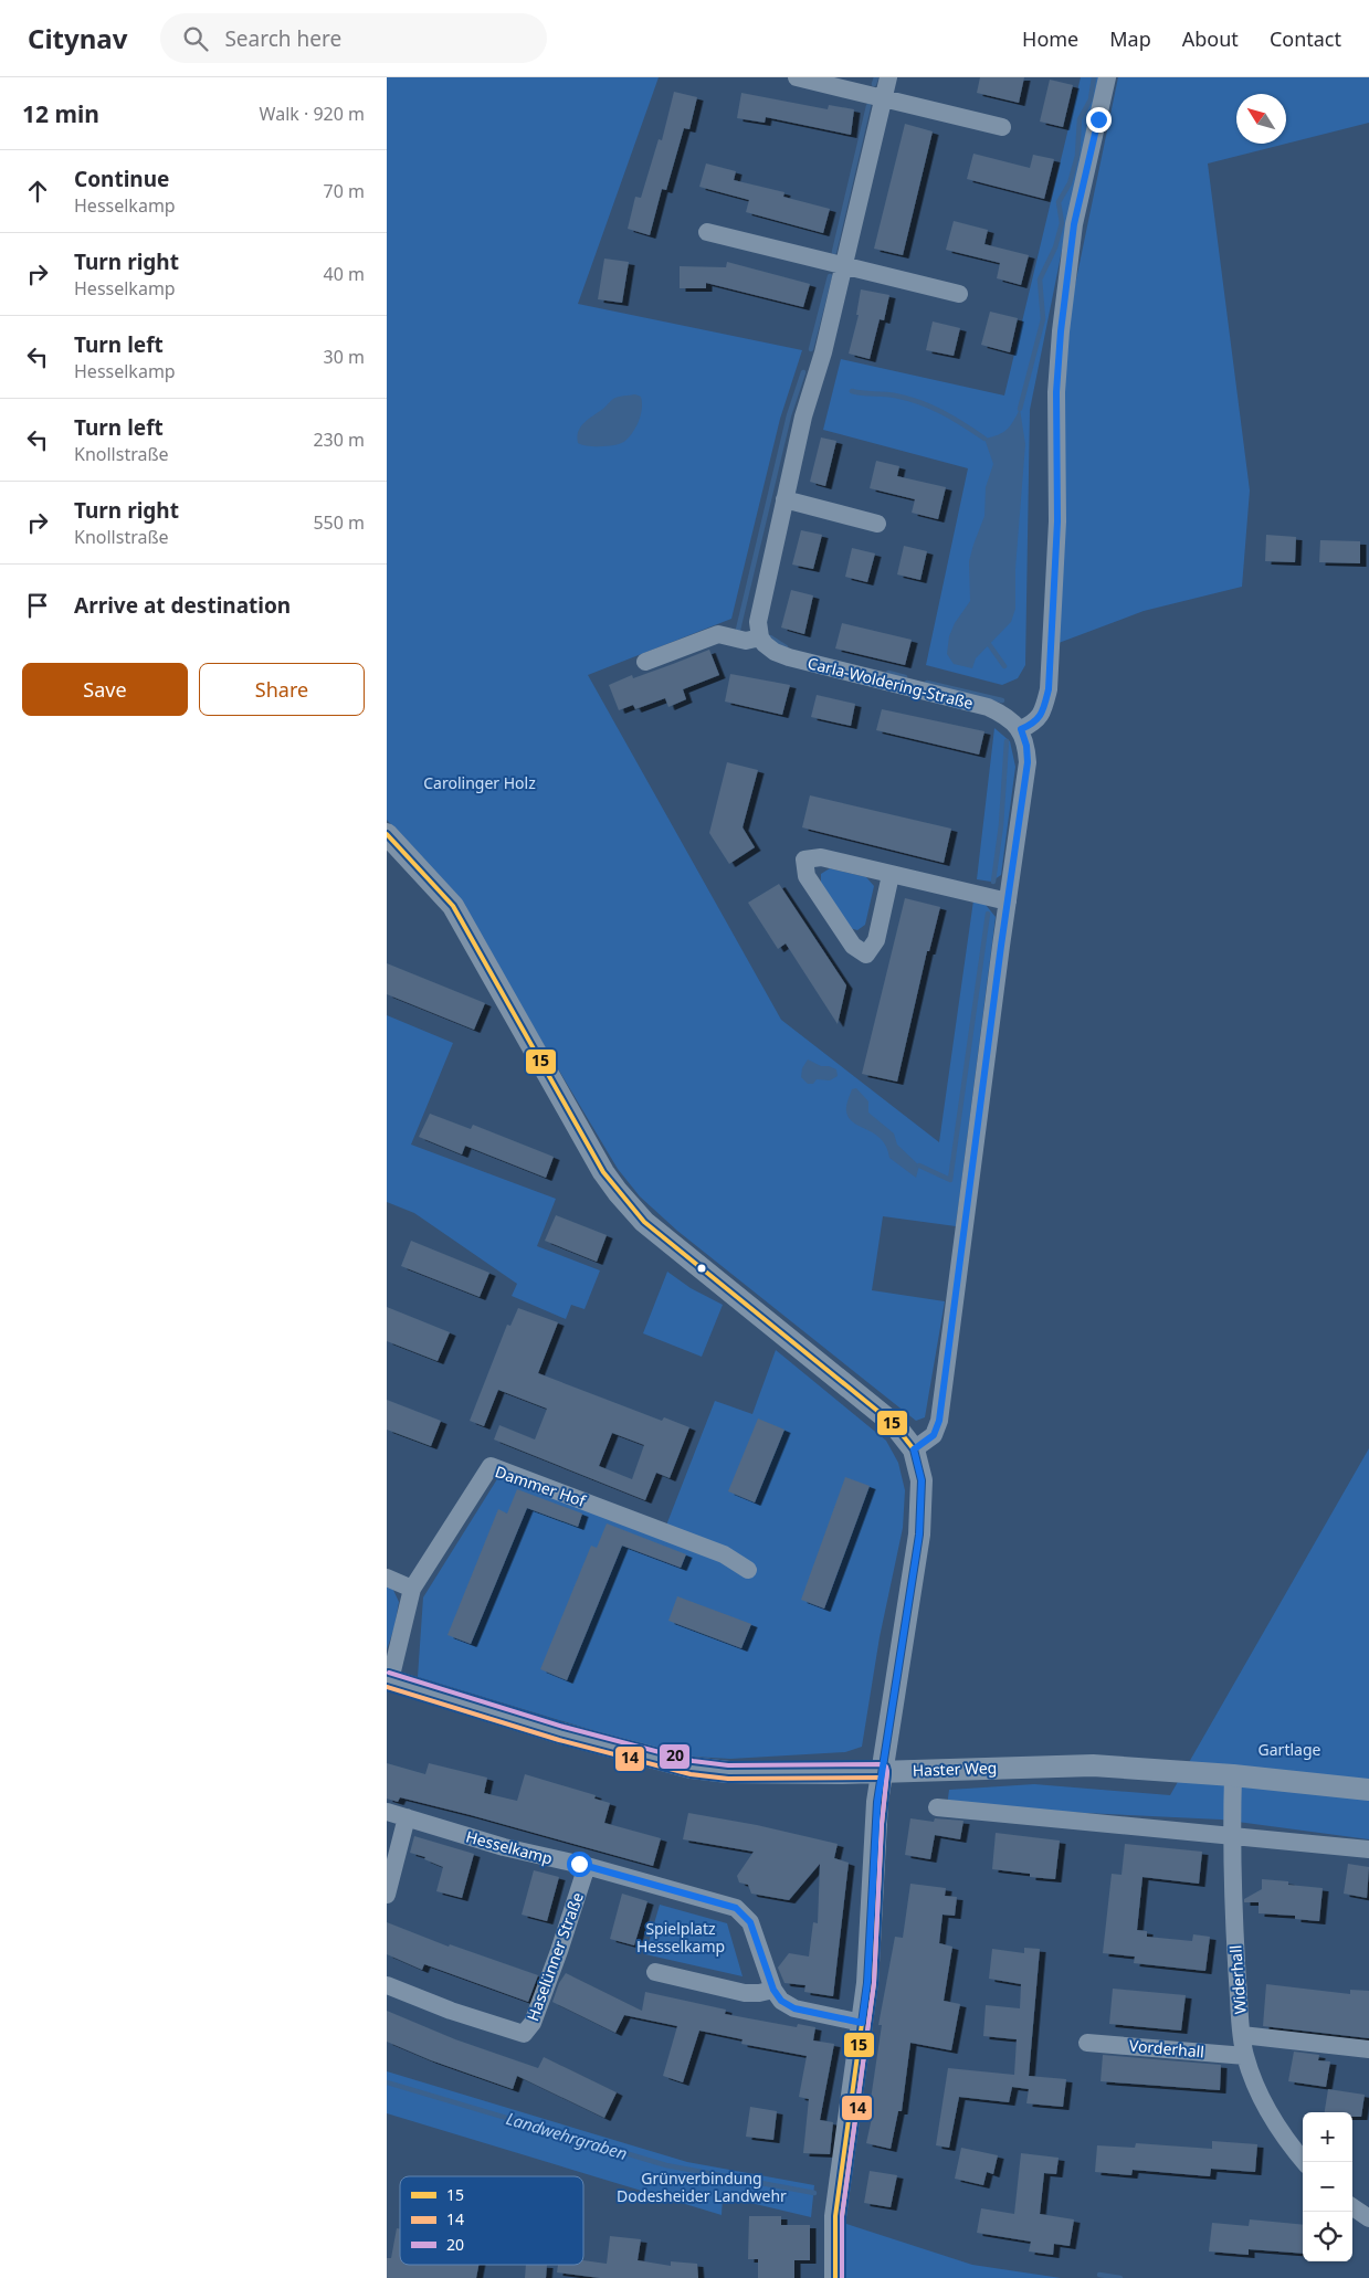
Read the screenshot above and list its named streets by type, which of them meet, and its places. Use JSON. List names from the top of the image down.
{
  "streets": {
    "street": [
      "Carla-Woldering-Straße",
      "Dammer Hof",
      "Haster Weg",
      "Hesselkamp",
      "Haselünner Straße",
      "Widerhall",
      "Vorderhall"
    ]
  },
  "crossings": [
    ["Dammer Hof", "Haster Weg"],
    ["Haster Weg", "Widerhall"],
    ["Hesselkamp", "Haselünner Straße"],
    ["Widerhall", "Vorderhall"]
  ],
  "water": ["Landwehrgraben"],
  "parks": [
    "Carolinger Holz",
    "Gartlage",
    "Spielplatz Hesselkamp",
    "Grünverbindung Dodesheider Landwehr"
  ],
  "lines": ["transit line 15", "transit line 20", "transit line 14"],
  "legend": ["15", "14", "20"],
  "north": "top left",
  "page": {
    "header": "Citynav",
    "search": "Search here",
    "nav": [
      "Home",
      "Map",
      "About",
      "Contact"
    ],
    "heading": ["12 min", "Walk · 920 m"],
    "list": [
      ["Continue", "Hesselkamp", "70 m"],
      ["Turn right", "Hesselkamp", "40 m"],
      ["Turn left", "Hesselkamp", "30 m"],
      ["Turn left", "Knollstraße", "230 m"],
      ["Turn right", "Knollstraße", "550 m"],
      "Arrive at destination"
    ],
    "buttons": ["Save", "Share"],
    "map_buttons": ["+", "−"]
  }
}
